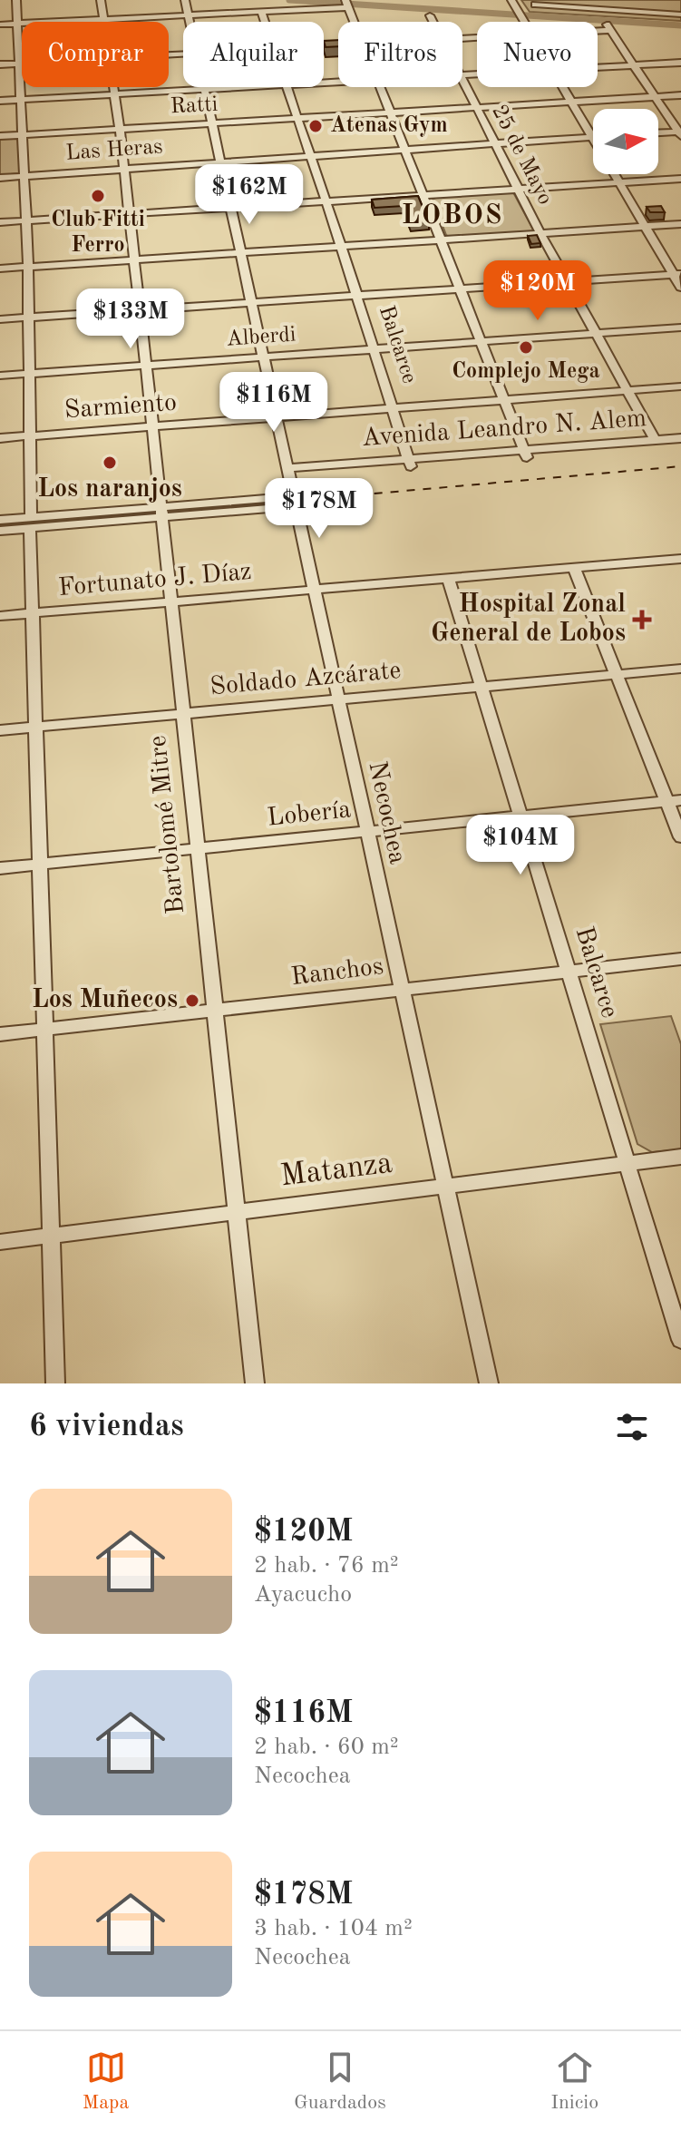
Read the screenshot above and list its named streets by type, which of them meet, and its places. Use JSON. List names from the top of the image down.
{
  "streets": {
    "street": [
      "Ratti",
      "Las Heras",
      "25 de Mayo",
      "Alberdi",
      "Balcarce",
      "Sarmiento",
      "Avenida Leandro N. Alem",
      "Fortunato J. Díaz",
      "Soldado Azcárate",
      "Necochea",
      "Lobería",
      "Bartolomé Mitre",
      "Ranchos",
      "Matanza"
    ]
  },
  "crossings": [
    ["Ratti", "25 de Mayo"],
    ["Ratti", "Balcarce"],
    ["Ratti", "Necochea"],
    ["Ratti", "Bartolomé Mitre"],
    ["Las Heras", "25 de Mayo"],
    ["Las Heras", "Balcarce"],
    ["Las Heras", "Necochea"],
    ["Las Heras", "Bartolomé Mitre"],
    ["25 de Mayo", "Alberdi"],
    ["25 de Mayo", "Sarmiento"],
    ["25 de Mayo", "Avenida Leandro N. Alem"],
    ["Alberdi", "Balcarce"],
    ["Alberdi", "Necochea"],
    ["Alberdi", "Bartolomé Mitre"],
    ["Balcarce", "Sarmiento"],
    ["Balcarce", "Avenida Leandro N. Alem"],
    ["Balcarce", "Fortunato J. Díaz"],
    ["Balcarce", "Soldado Azcárate"],
    ["Balcarce", "Lobería"],
    ["Balcarce", "Ranchos"],
    ["Balcarce", "Matanza"],
    ["Sarmiento", "Necochea"],
    ["Sarmiento", "Bartolomé Mitre"],
    ["Avenida Leandro N. Alem", "Necochea"],
    ["Fortunato J. Díaz", "Necochea"],
    ["Fortunato J. Díaz", "Bartolomé Mitre"],
    ["Soldado Azcárate", "Necochea"],
    ["Soldado Azcárate", "Bartolomé Mitre"],
    ["Necochea", "Lobería"],
    ["Necochea", "Ranchos"],
    ["Necochea", "Matanza"],
    ["Lobería", "Bartolomé Mitre"],
    ["Bartolomé Mitre", "Ranchos"],
    ["Bartolomé Mitre", "Matanza"]
  ],
  "districts": ["LOBOS"],
  "places": {
    "other": [
      "Atenas Gym",
      "Club Fitti Ferro",
      "Complejo Mega",
      "Los naranjos",
      "Los Muñecos"
    ],
    "health": ["Hospital Zonal General de Lobos"]
  },
  "north": "right",
  "page": {
    "chip": [
      "Comprar",
      "Alquilar",
      "Filtros",
      "Nuevo"
    ],
    "price": [
      "$162M",
      "$120M",
      "$133M",
      "$116M",
      "$178M",
      "$104M"
    ],
    "heading": "6 viviendas",
    "list": [
      {
        "name": "$120M",
        "note": "2 hab. · 76 m² · Ayacucho"
      },
      {
        "name": "$116M",
        "note": "2 hab. · 60 m² · Necochea"
      },
      {
        "name": "$178M",
        "note": "3 hab. · 104 m² · Necochea"
      }
    ],
    "tabs": ["Mapa", "Guardados", "Inicio"]
  }
}
